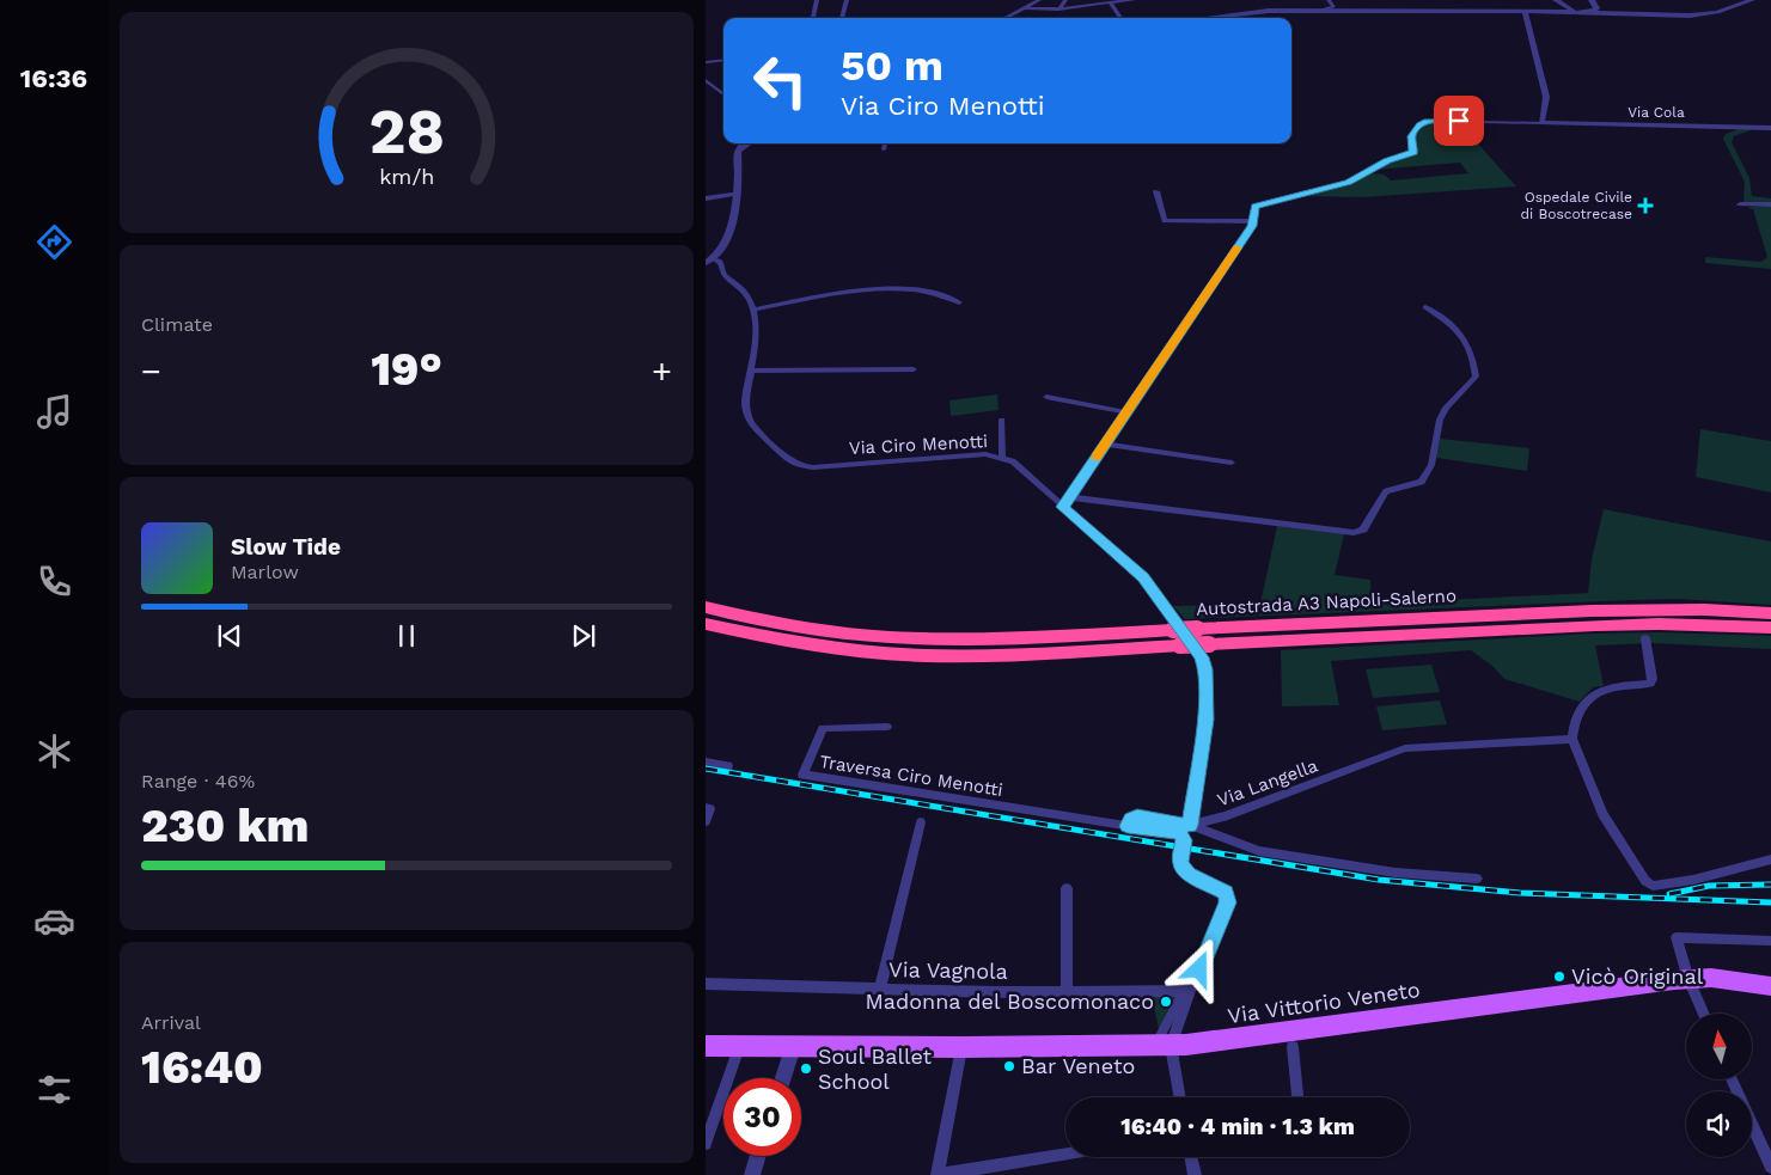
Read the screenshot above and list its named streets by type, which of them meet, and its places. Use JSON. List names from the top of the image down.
{
  "streets": {
    "highway": ["Autostrada A3 Napoli-Salerno"],
    "main road": ["Via Vittorio Veneto"],
    "street": [
      "Via Cola",
      "Via Ciro Menotti",
      "Traversa Ciro Menotti",
      "Via Langella",
      "Via Vagnola"
    ]
  },
  "crossings": [
    ["Via Ciro Menotti", "Via Langella"]
  ],
  "places": {
    "health": ["Ospedale Civile di Boscotrecase"],
    "other": [
      "Vicò Original",
      "Madonna del Boscomonaco",
      "Bar Veneto",
      "Soul Ballet School"
    ]
  },
  "north": "top",
  "page": {
    "tabs": "16:36",
    "turn": ["50 m", "Via Ciro Menotti"],
    "tile": [
      "Climate",
      ["Range · 46%", "230 km"],
      ["Arrival", "16:40"]
    ],
    "heat": ["−", "19°", "+"],
    "song": ["Slow Tide", "Marlow"],
    "limit": "30",
    "trip": "16:40 · 4 min · 1.3 km",
    "gauge": ["28", "km/h"]
  }
}
